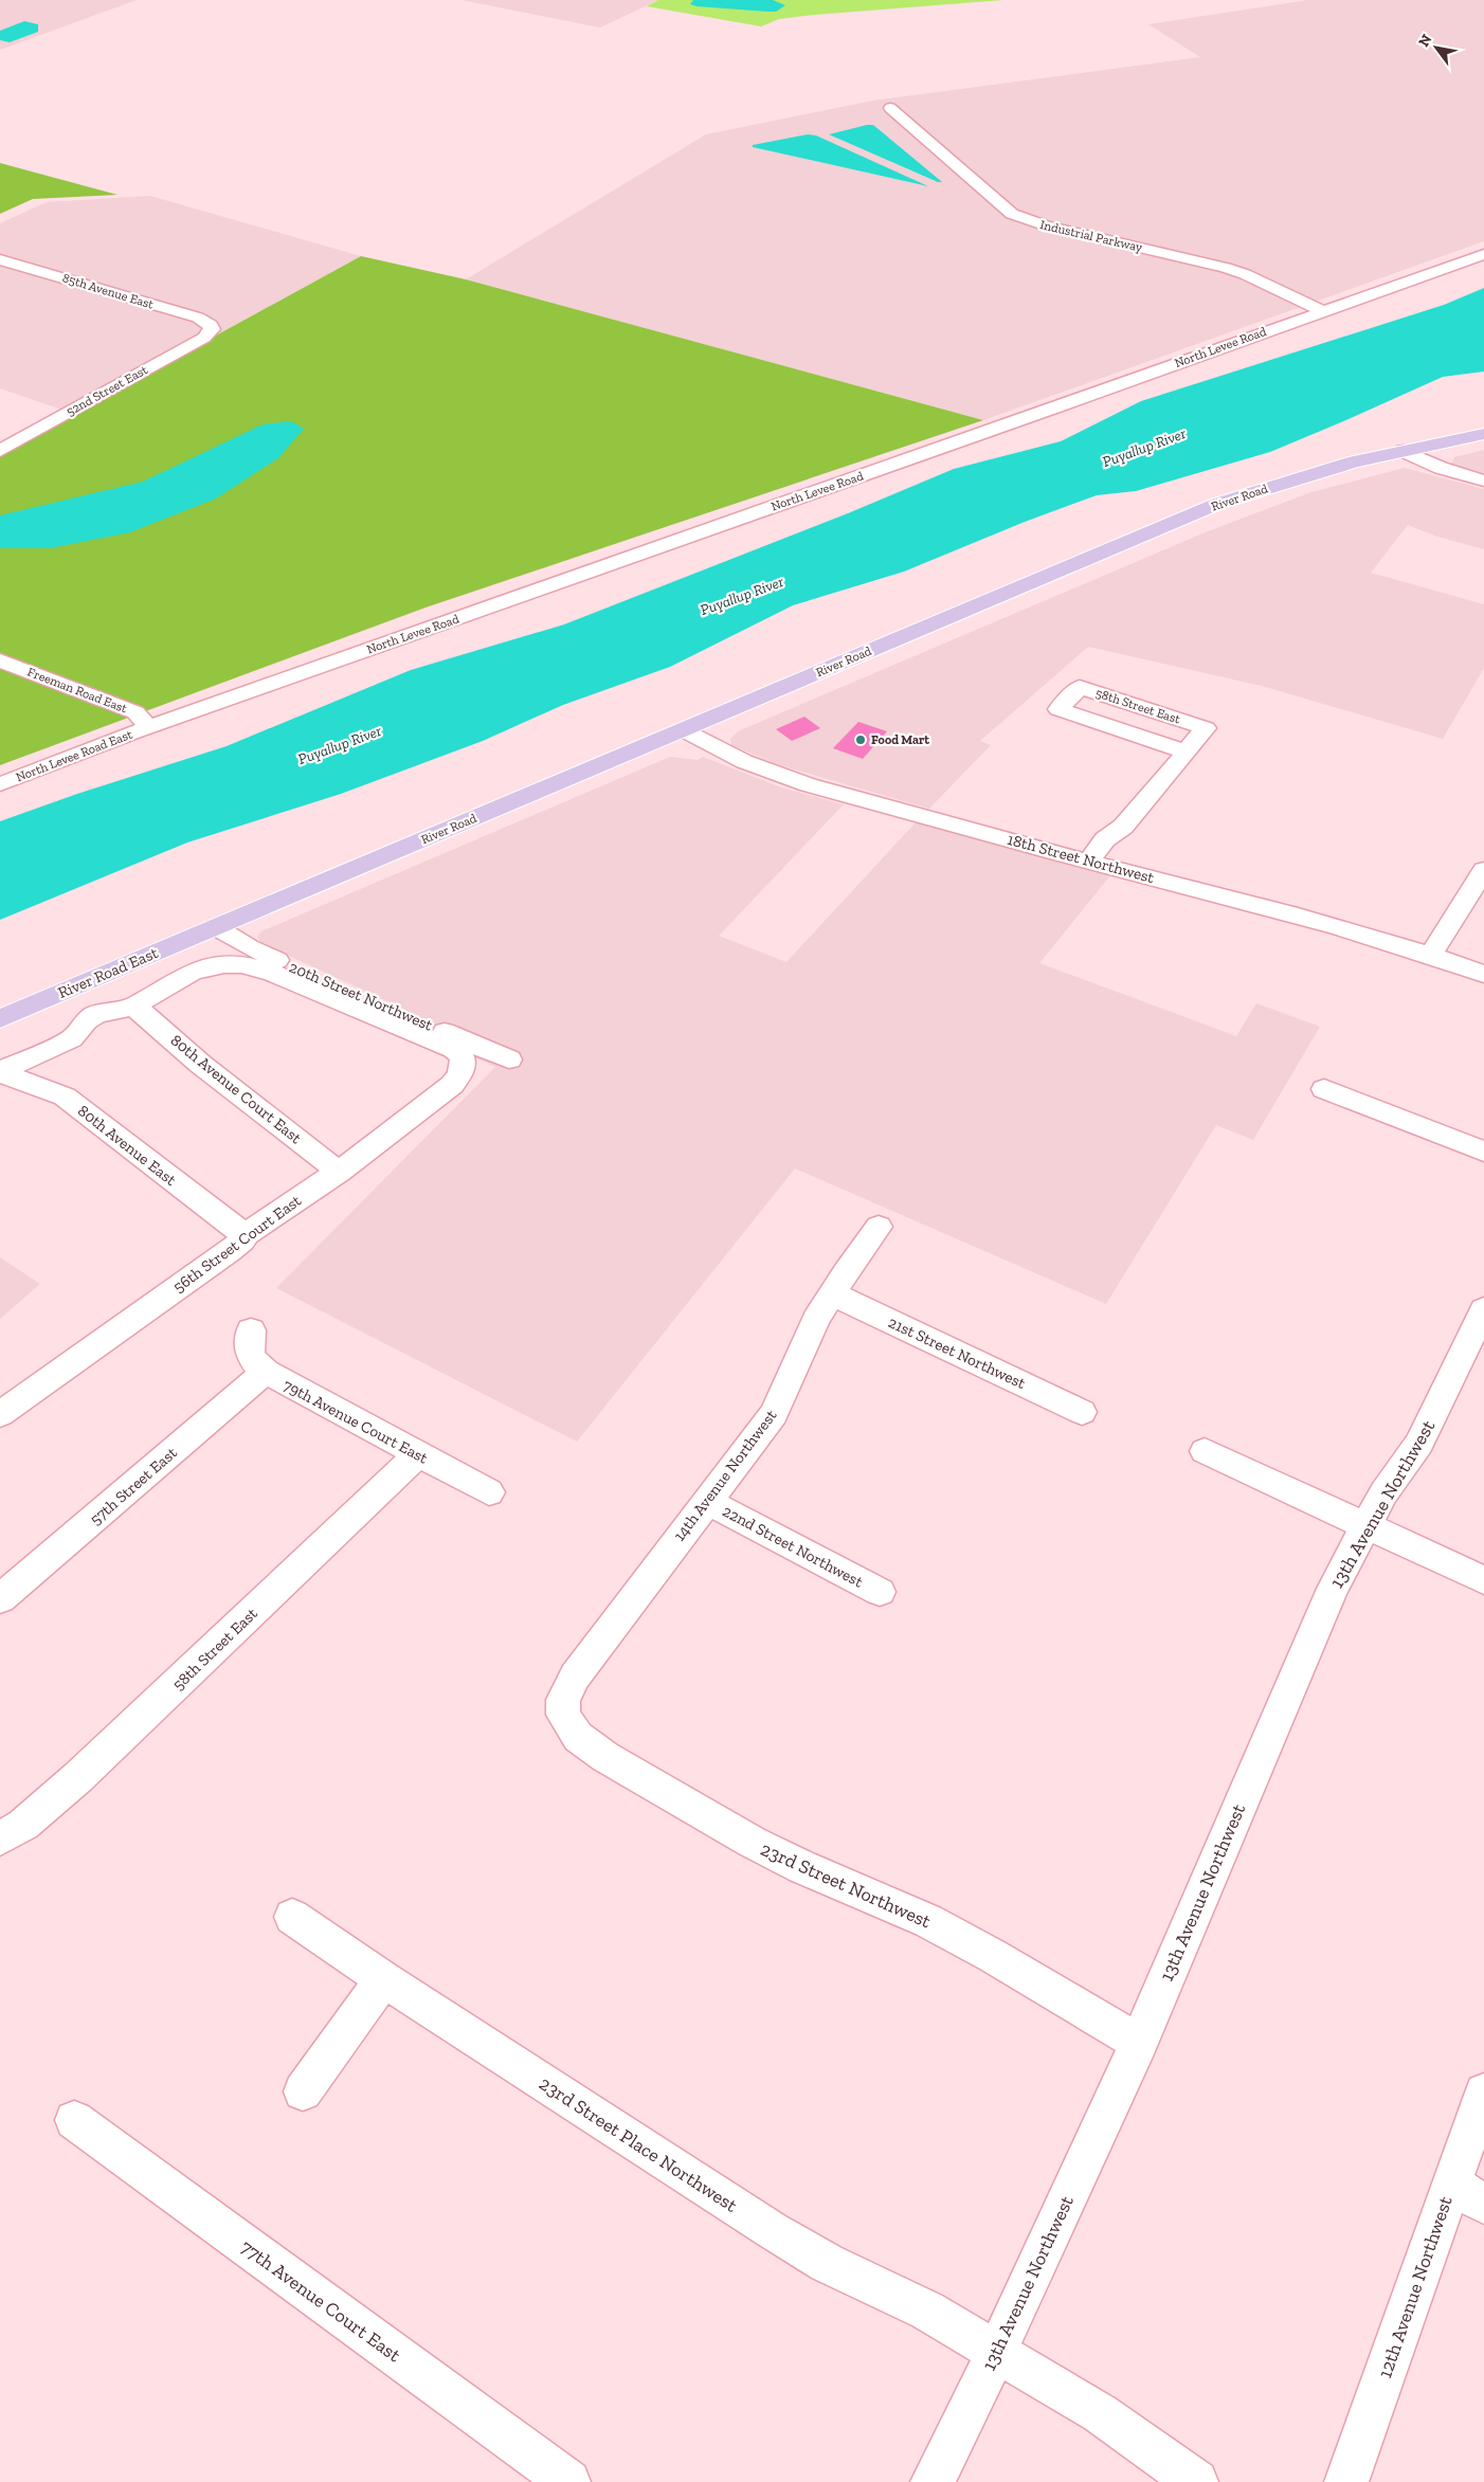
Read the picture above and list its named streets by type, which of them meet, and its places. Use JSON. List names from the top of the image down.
{
  "streets": {
    "main road": ["River Road", "River Road East"],
    "street": [
      "Industrial Parkway",
      "85th Avenue East",
      "North Levee Road",
      "52nd Street East",
      "Freeman Road East",
      "58th Street East",
      "North Levee Road East",
      "18th Street Northwest",
      "20th Street Northwest",
      "80th Avenue Court East",
      "80th Avenue East",
      "56th Street Court East",
      "21st Street Northwest",
      "79th Avenue Court East",
      "14th Avenue Northwest",
      "57th Street East",
      "13th Avenue Northwest",
      "22nd Street Northwest",
      "23rd Street Northwest",
      "23rd Street Place Northwest",
      "12th Avenue Northwest",
      "77th Avenue Court East"
    ]
  },
  "crossings": [
    ["Industrial Parkway", "North Levee Road"],
    ["85th Avenue East", "52nd Street East"],
    ["North Levee Road", "Freeman Road East"],
    ["North Levee Road", "North Levee Road East"],
    ["River Road", "18th Street Northwest"],
    ["River Road", "River Road East"],
    ["River Road", "20th Street Northwest"],
    ["Freeman Road East", "North Levee Road East"],
    ["58th Street East", "18th Street Northwest"],
    ["58th Street East", "79th Avenue Court East"],
    ["River Road East", "20th Street Northwest"],
    ["80th Avenue Court East", "56th Street Court East"],
    ["80th Avenue East", "56th Street Court East"],
    ["21st Street Northwest", "14th Avenue Northwest"],
    ["79th Avenue Court East", "57th Street East"],
    ["14th Avenue Northwest", "22nd Street Northwest"],
    ["14th Avenue Northwest", "23rd Street Northwest"],
    ["13th Avenue Northwest", "23rd Street Northwest"],
    ["13th Avenue Northwest", "23rd Street Place Northwest"]
  ],
  "water": ["Puyallup River"],
  "places": ["Food Mart"],
  "north": "top left"
}
